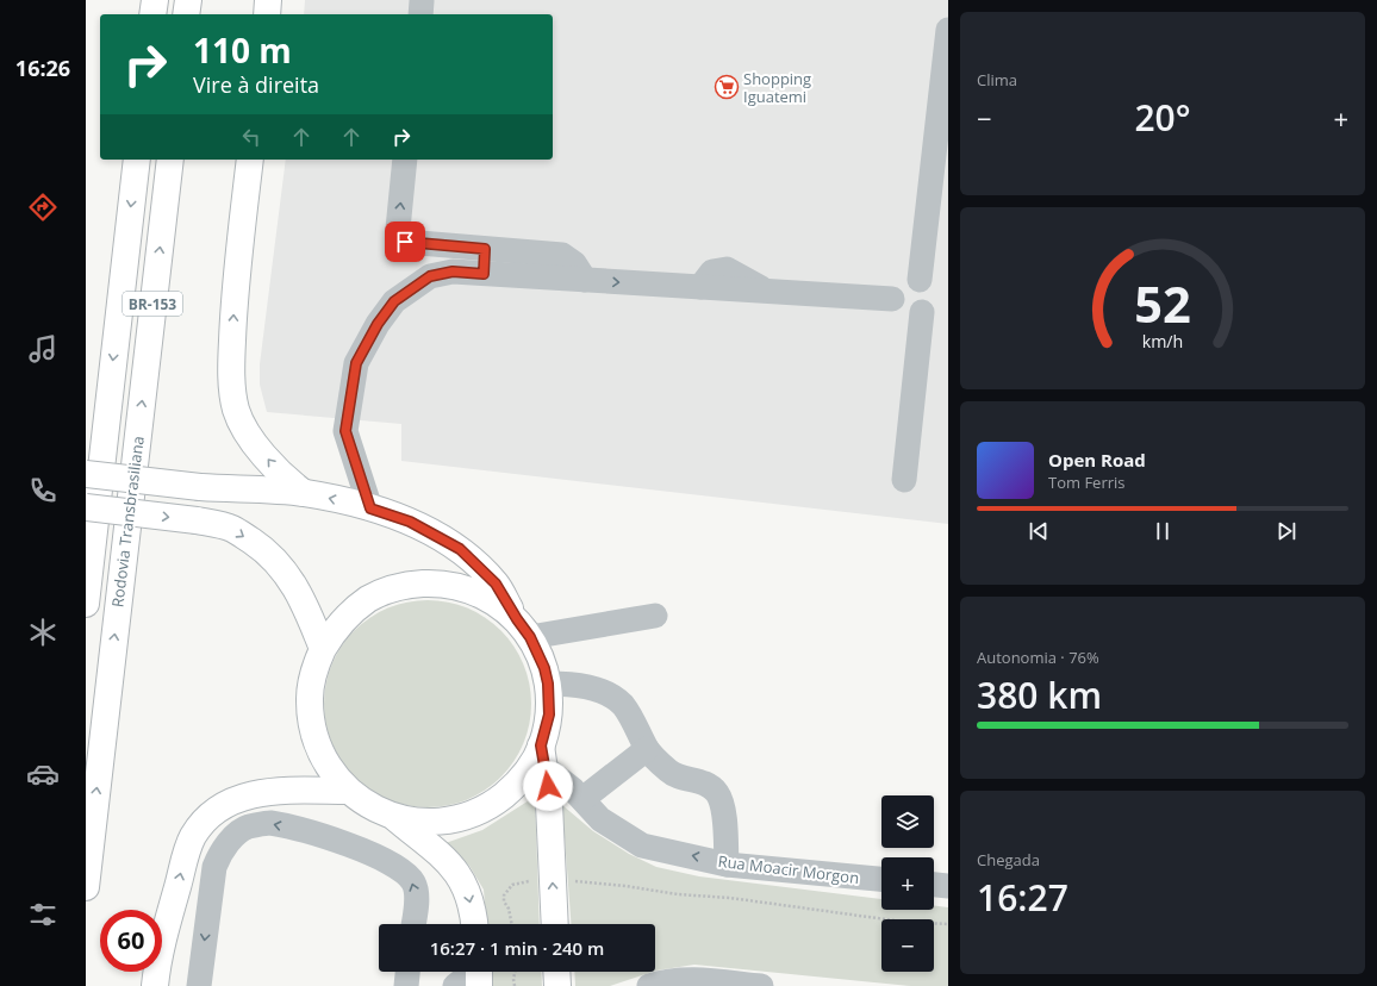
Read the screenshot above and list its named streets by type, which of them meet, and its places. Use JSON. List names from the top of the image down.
{
  "streets": {
    "main road": ["BR-153", "Rodovia Transbrasiliana"],
    "street": ["Rua Moacir Morgon"]
  },
  "places": {
    "supermarket": ["Shopping Iguatemi"]
  },
  "page": {
    "tabs": "16:26",
    "tile": [
      "Clima",
      ["Autonomia · 76%", "380 km"],
      ["Chegada", "16:27"]
    ],
    "turn": ["110 m", "Vire à direita"],
    "heat": ["−", "20°", "+"],
    "song": ["Open Road", "Tom Ferris"],
    "map_buttons": ["+", "−"],
    "limit": "60",
    "trip": "16:27 · 1 min · 240 m",
    "gauge": ["52", "km/h"]
  }
}
